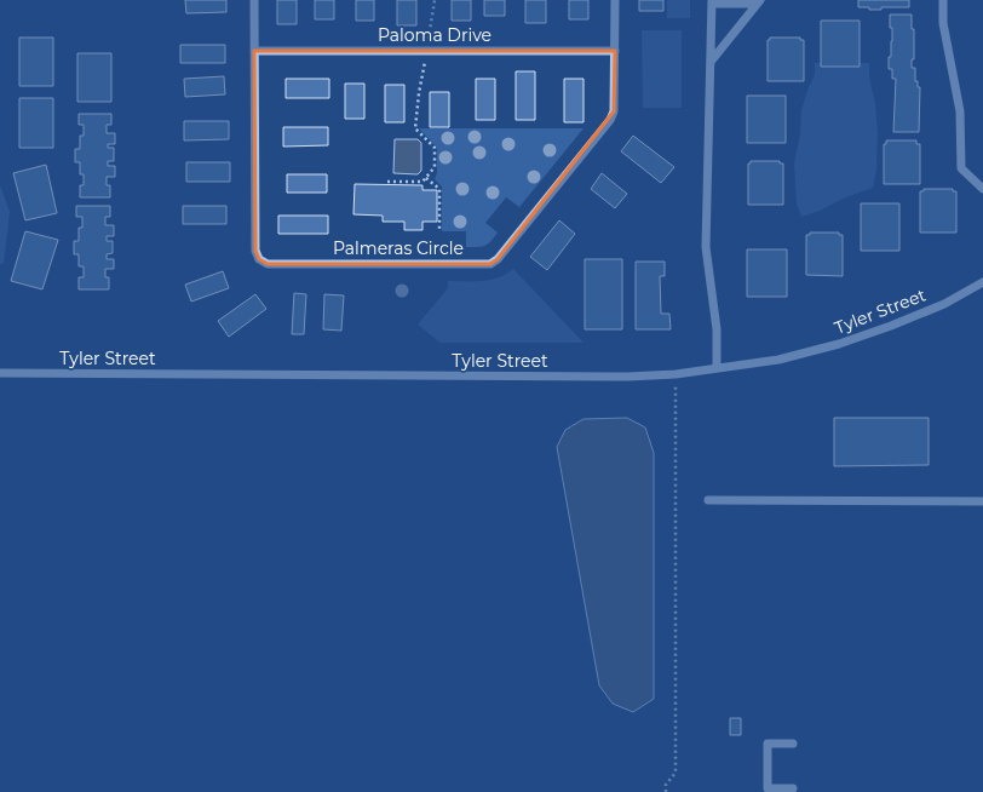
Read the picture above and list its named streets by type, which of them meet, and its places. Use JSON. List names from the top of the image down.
{
  "streets": {
    "street": ["Paloma Drive", "Palmeras Circle", "Tyler Street"]
  },
  "crossings": [
    ["Paloma Drive", "Palmeras Circle"]
  ]
}
